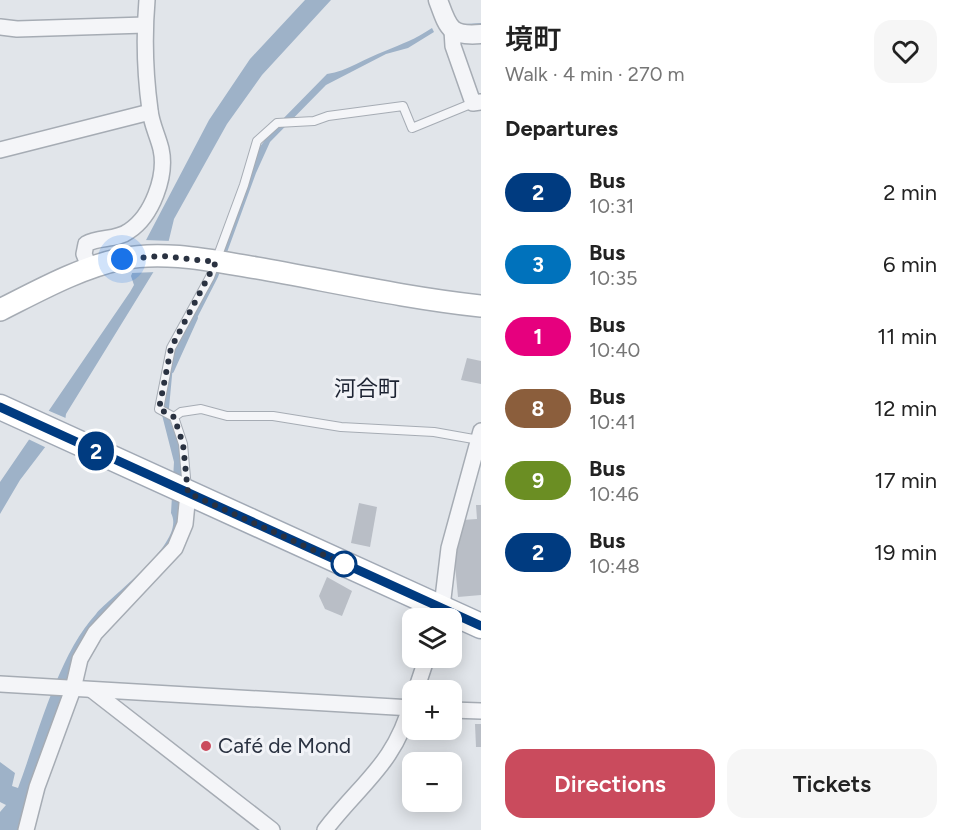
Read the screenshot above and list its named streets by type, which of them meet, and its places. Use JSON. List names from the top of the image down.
{
  "districts": ["河合町"],
  "places": ["Café de Mond"],
  "lines": ["bus line 2"],
  "page": {
    "on_map": "2",
    "heading": [
      ["境町", "Walk · 4 min · 270 m"],
      "Departures"
    ],
    "list": [
      {
        "mark": "2",
        "name": "Bus",
        "note": "10:31",
        "value": "2 min"
      },
      {
        "mark": "3",
        "name": "Bus",
        "note": "10:35",
        "value": "6 min"
      },
      {
        "mark": "1",
        "name": "Bus",
        "note": "10:40",
        "value": "11 min"
      },
      {
        "mark": "8",
        "name": "Bus",
        "note": "10:41",
        "value": "12 min"
      },
      {
        "mark": "9",
        "name": "Bus",
        "note": "10:46",
        "value": "17 min"
      },
      {
        "mark": "2",
        "name": "Bus",
        "note": "10:48",
        "value": "19 min"
      }
    ],
    "map_buttons": ["+", "−"],
    "buttons": ["Directions", "Tickets"]
  }
}
